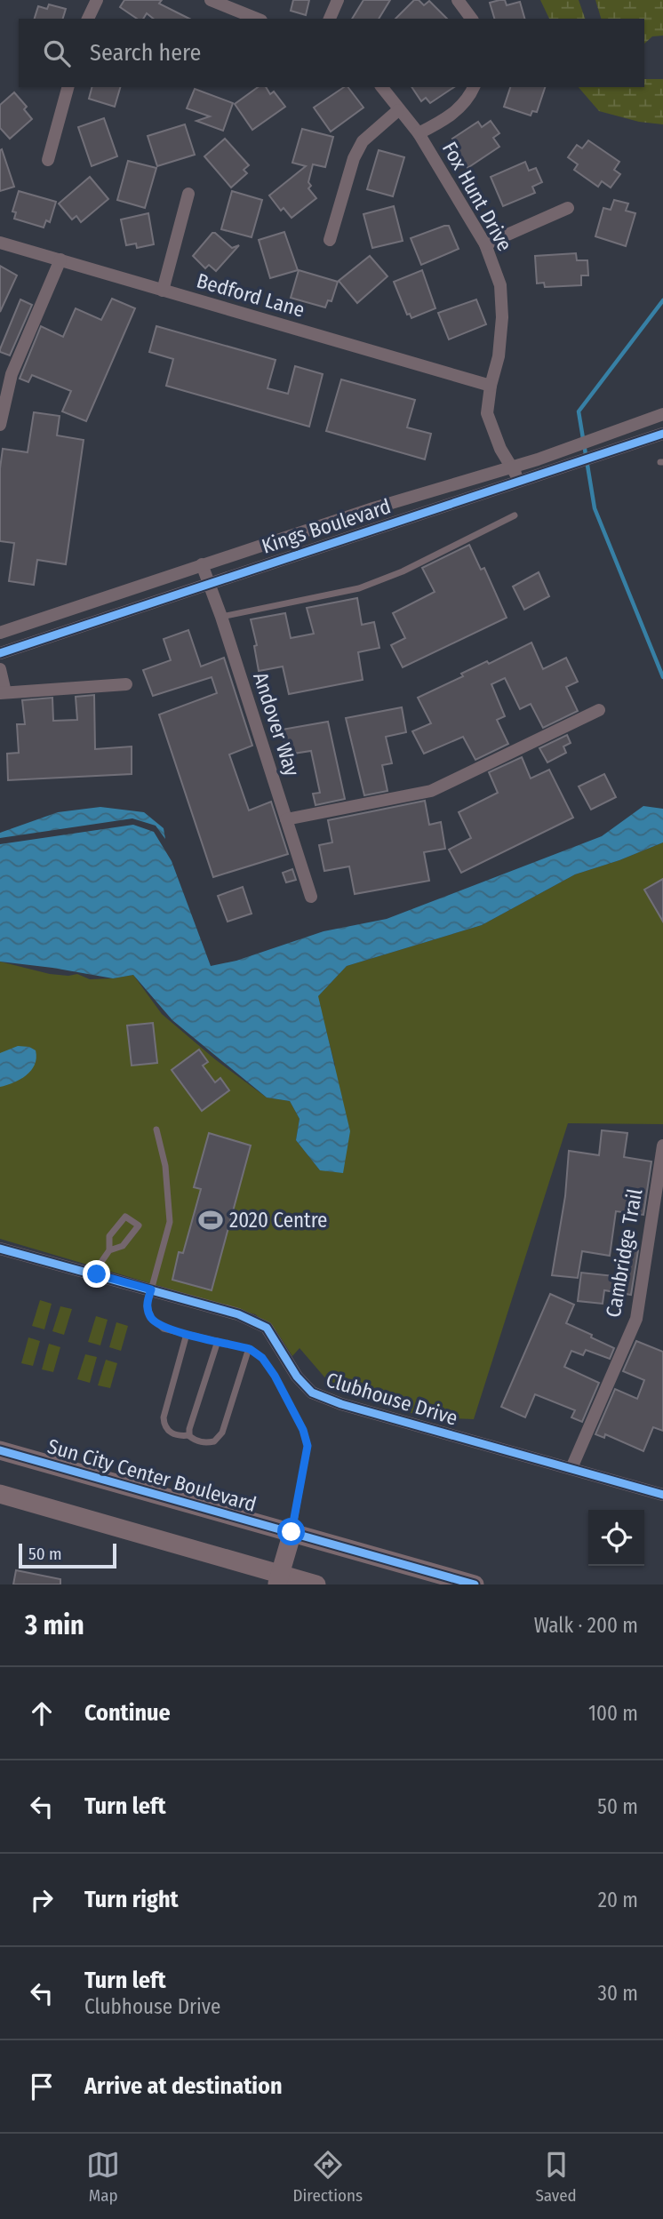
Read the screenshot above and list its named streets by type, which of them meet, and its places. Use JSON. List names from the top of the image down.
{
  "streets": {
    "main road": ["Sun City Center Boulevard"],
    "street": [
      "Fox Hunt Drive",
      "Bedford Lane",
      "Kings Boulevard",
      "Andover Way",
      "Cambridge Trail",
      "Clubhouse Drive"
    ]
  },
  "crossings": [
    ["Fox Hunt Drive", "Bedford Lane"],
    ["Fox Hunt Drive", "Kings Boulevard"],
    ["Kings Boulevard", "Andover Way"],
    ["Cambridge Trail", "Clubhouse Drive"]
  ],
  "places": {
    "sports": ["2020 Centre"]
  },
  "scale_bar": "50 m",
  "page": {
    "search": "Search here",
    "scale": "50 m",
    "heading": ["3 min", "Walk · 200 m"],
    "list": [
      ["Continue", "100 m"],
      ["Turn left", "50 m"],
      ["Turn right", "20 m"],
      ["Turn left", "Clubhouse Drive", "30 m"],
      "Arrive at destination"
    ],
    "nav": ["Map", "Directions", "Saved"]
  }
}
